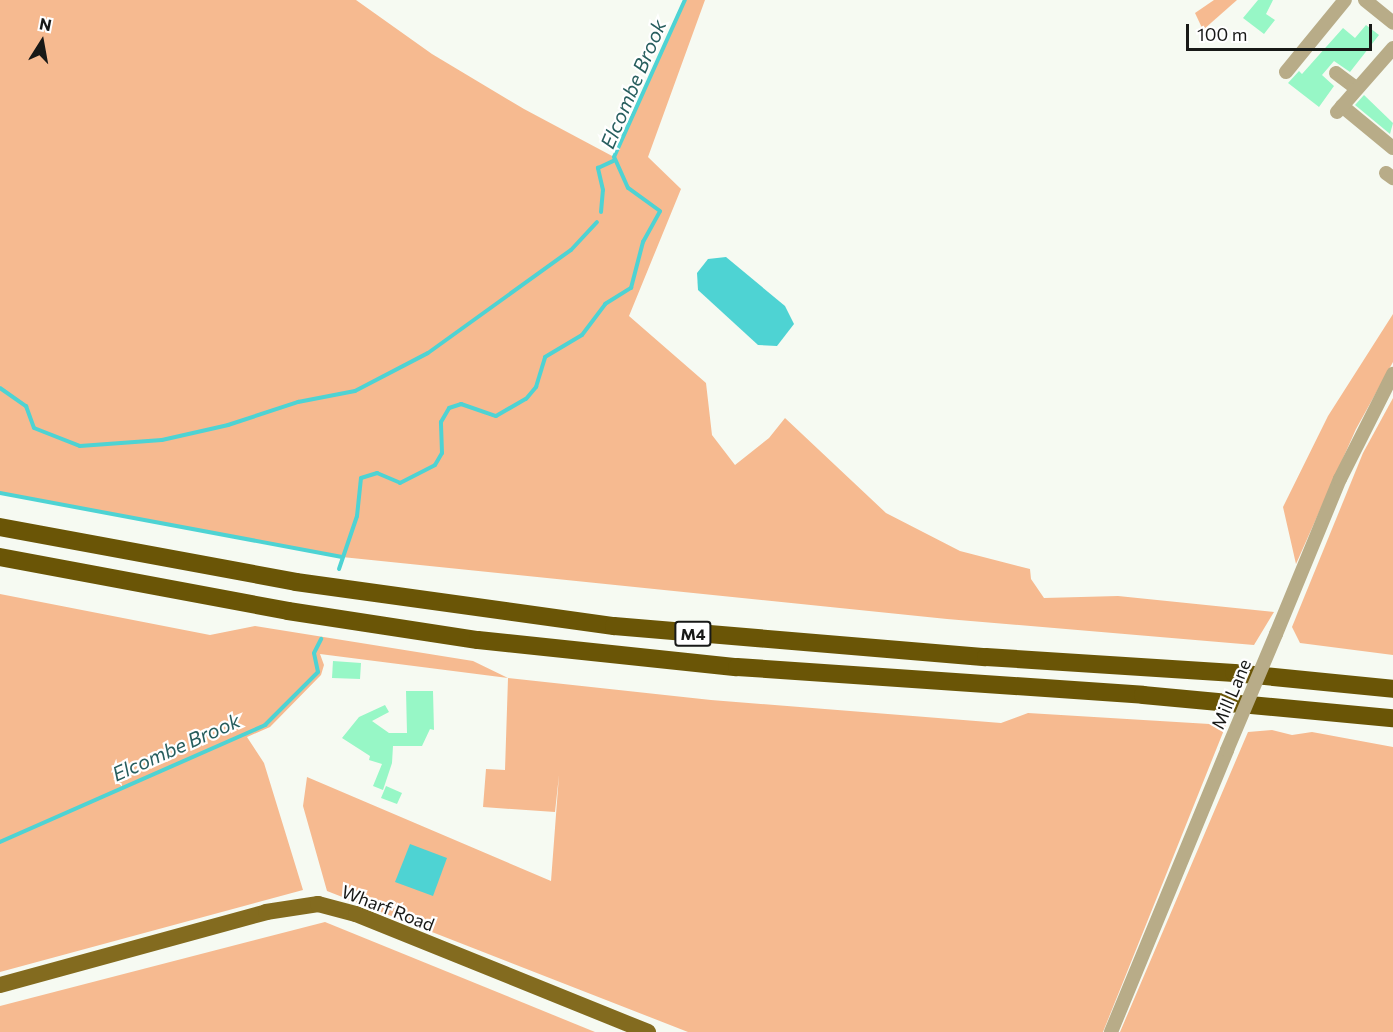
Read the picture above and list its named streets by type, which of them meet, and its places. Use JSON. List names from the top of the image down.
{
  "streets": {
    "highway": ["M4"],
    "main road": ["Wharf Road"],
    "street": ["Mill Lane"]
  },
  "water": ["Elcombe Brook"],
  "scale_bar": "100 m",
  "north": "top"
}
